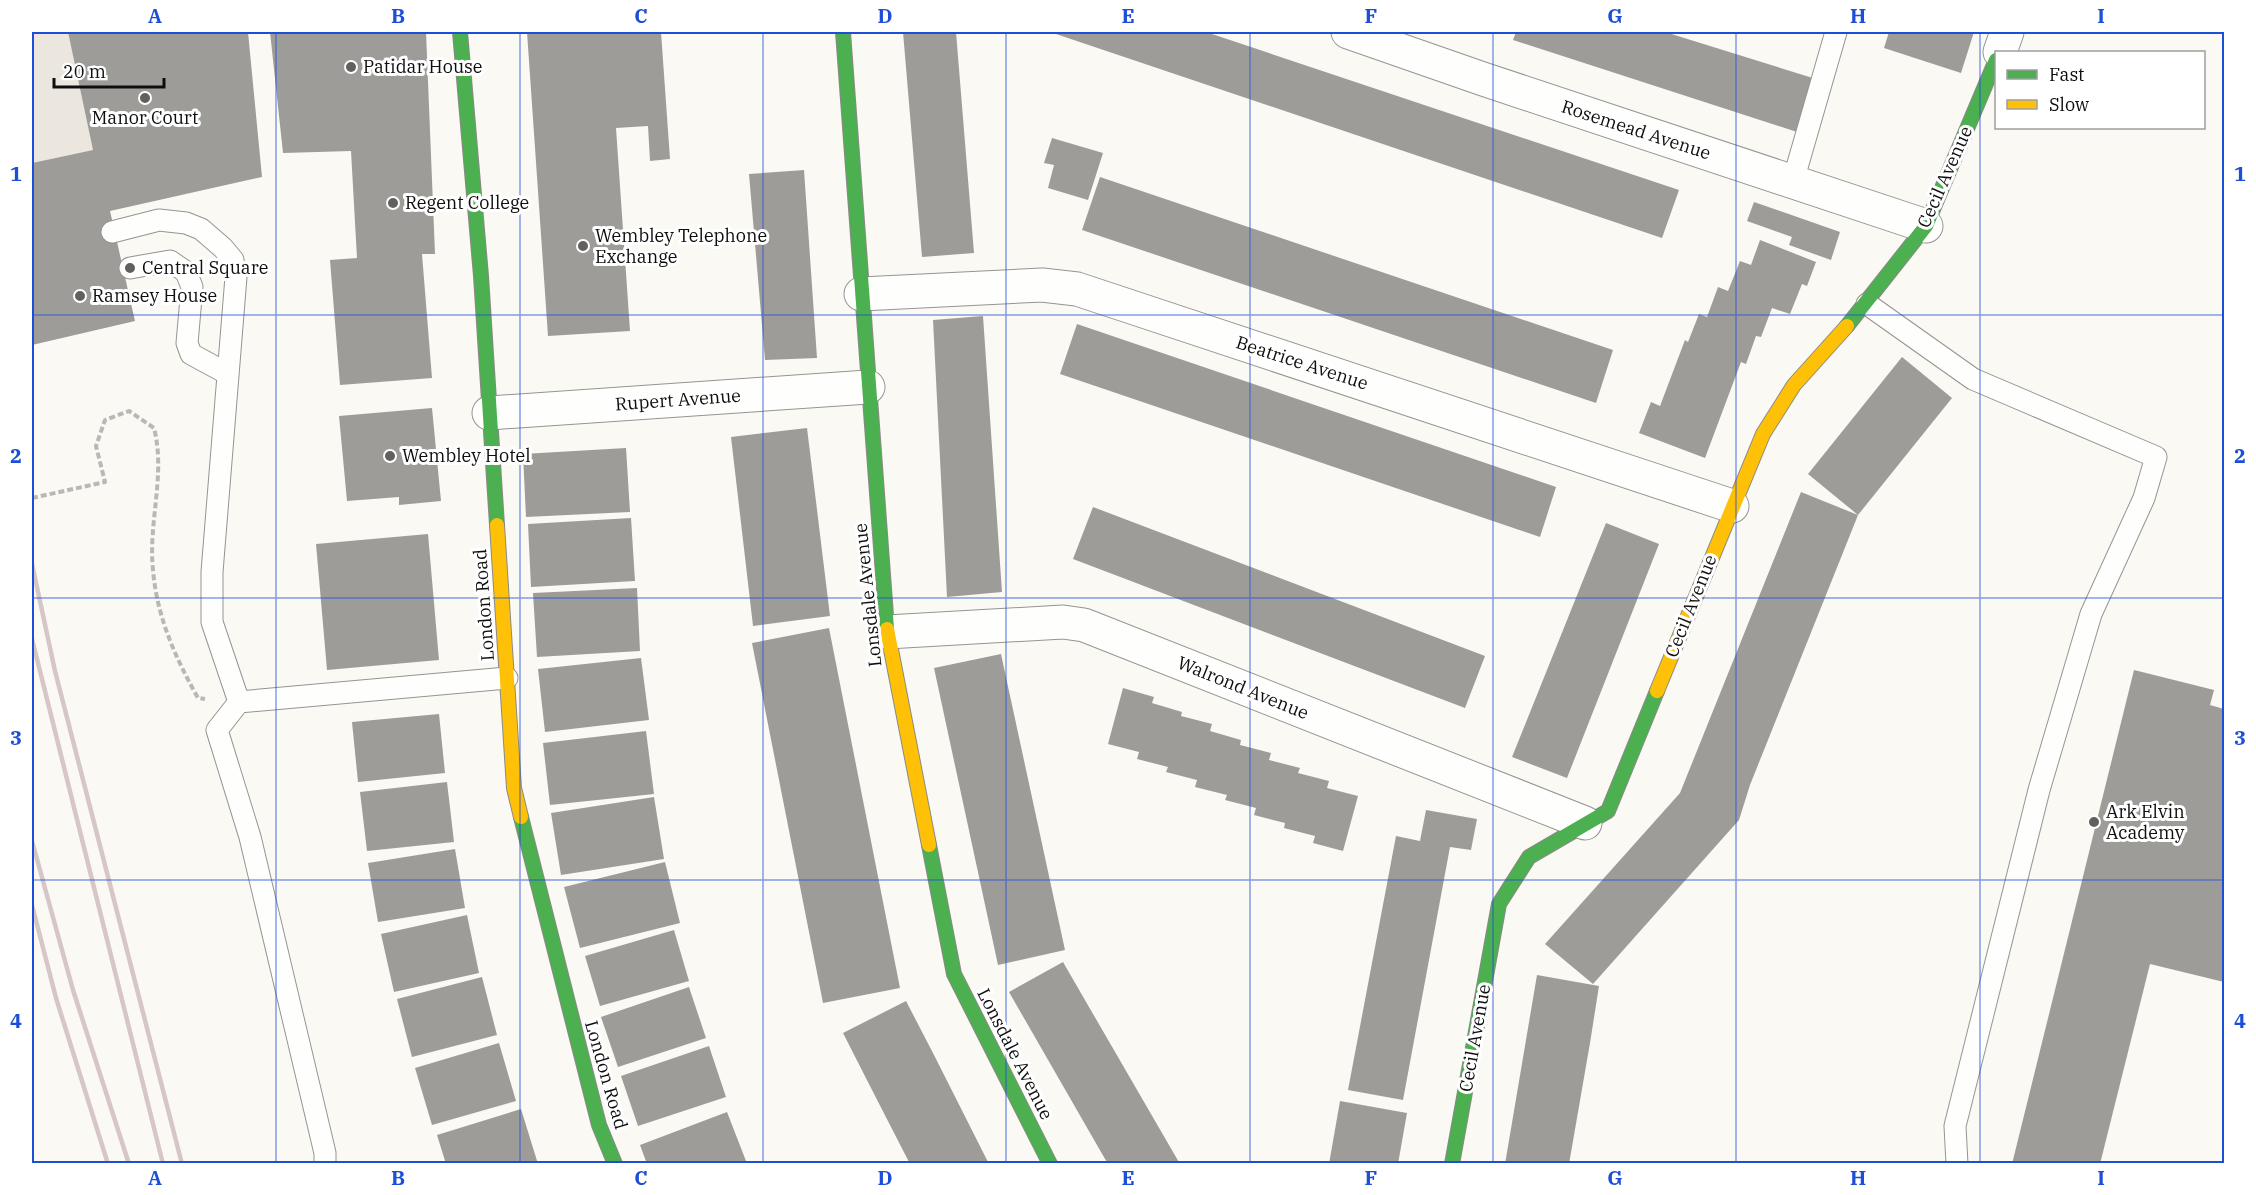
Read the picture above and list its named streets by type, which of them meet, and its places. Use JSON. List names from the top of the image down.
{
  "streets": {
    "street": [
      "Rosemead Avenue",
      "Cecil Avenue",
      "Beatrice Avenue",
      "Rupert Avenue",
      "Lonsdale Avenue",
      "London Road",
      "Walrond Avenue"
    ]
  },
  "crossings": [
    ["Rosemead Avenue", "Cecil Avenue"],
    ["Cecil Avenue", "Beatrice Avenue"],
    ["Cecil Avenue", "Walrond Avenue"],
    ["Beatrice Avenue", "Lonsdale Avenue"],
    ["Rupert Avenue", "Lonsdale Avenue"],
    ["Rupert Avenue", "London Road"],
    ["Lonsdale Avenue", "Walrond Avenue"]
  ],
  "places": [
    "Patidar House",
    "Manor Court",
    "Regent College",
    "Wembley Telephone Exchange",
    "Central Square",
    "Ramsey House",
    "Wembley Hotel",
    "Ark Elvin Academy"
  ],
  "legend": ["Fast", "Slow"],
  "scale_bar": "20 m",
  "grid": {
    "columns": [
      "A",
      "B",
      "C",
      "D",
      "E",
      "F",
      "G",
      "H",
      "I"
    ],
    "rows": [
      "1",
      "2",
      "3",
      "4"
    ]
  }
}
